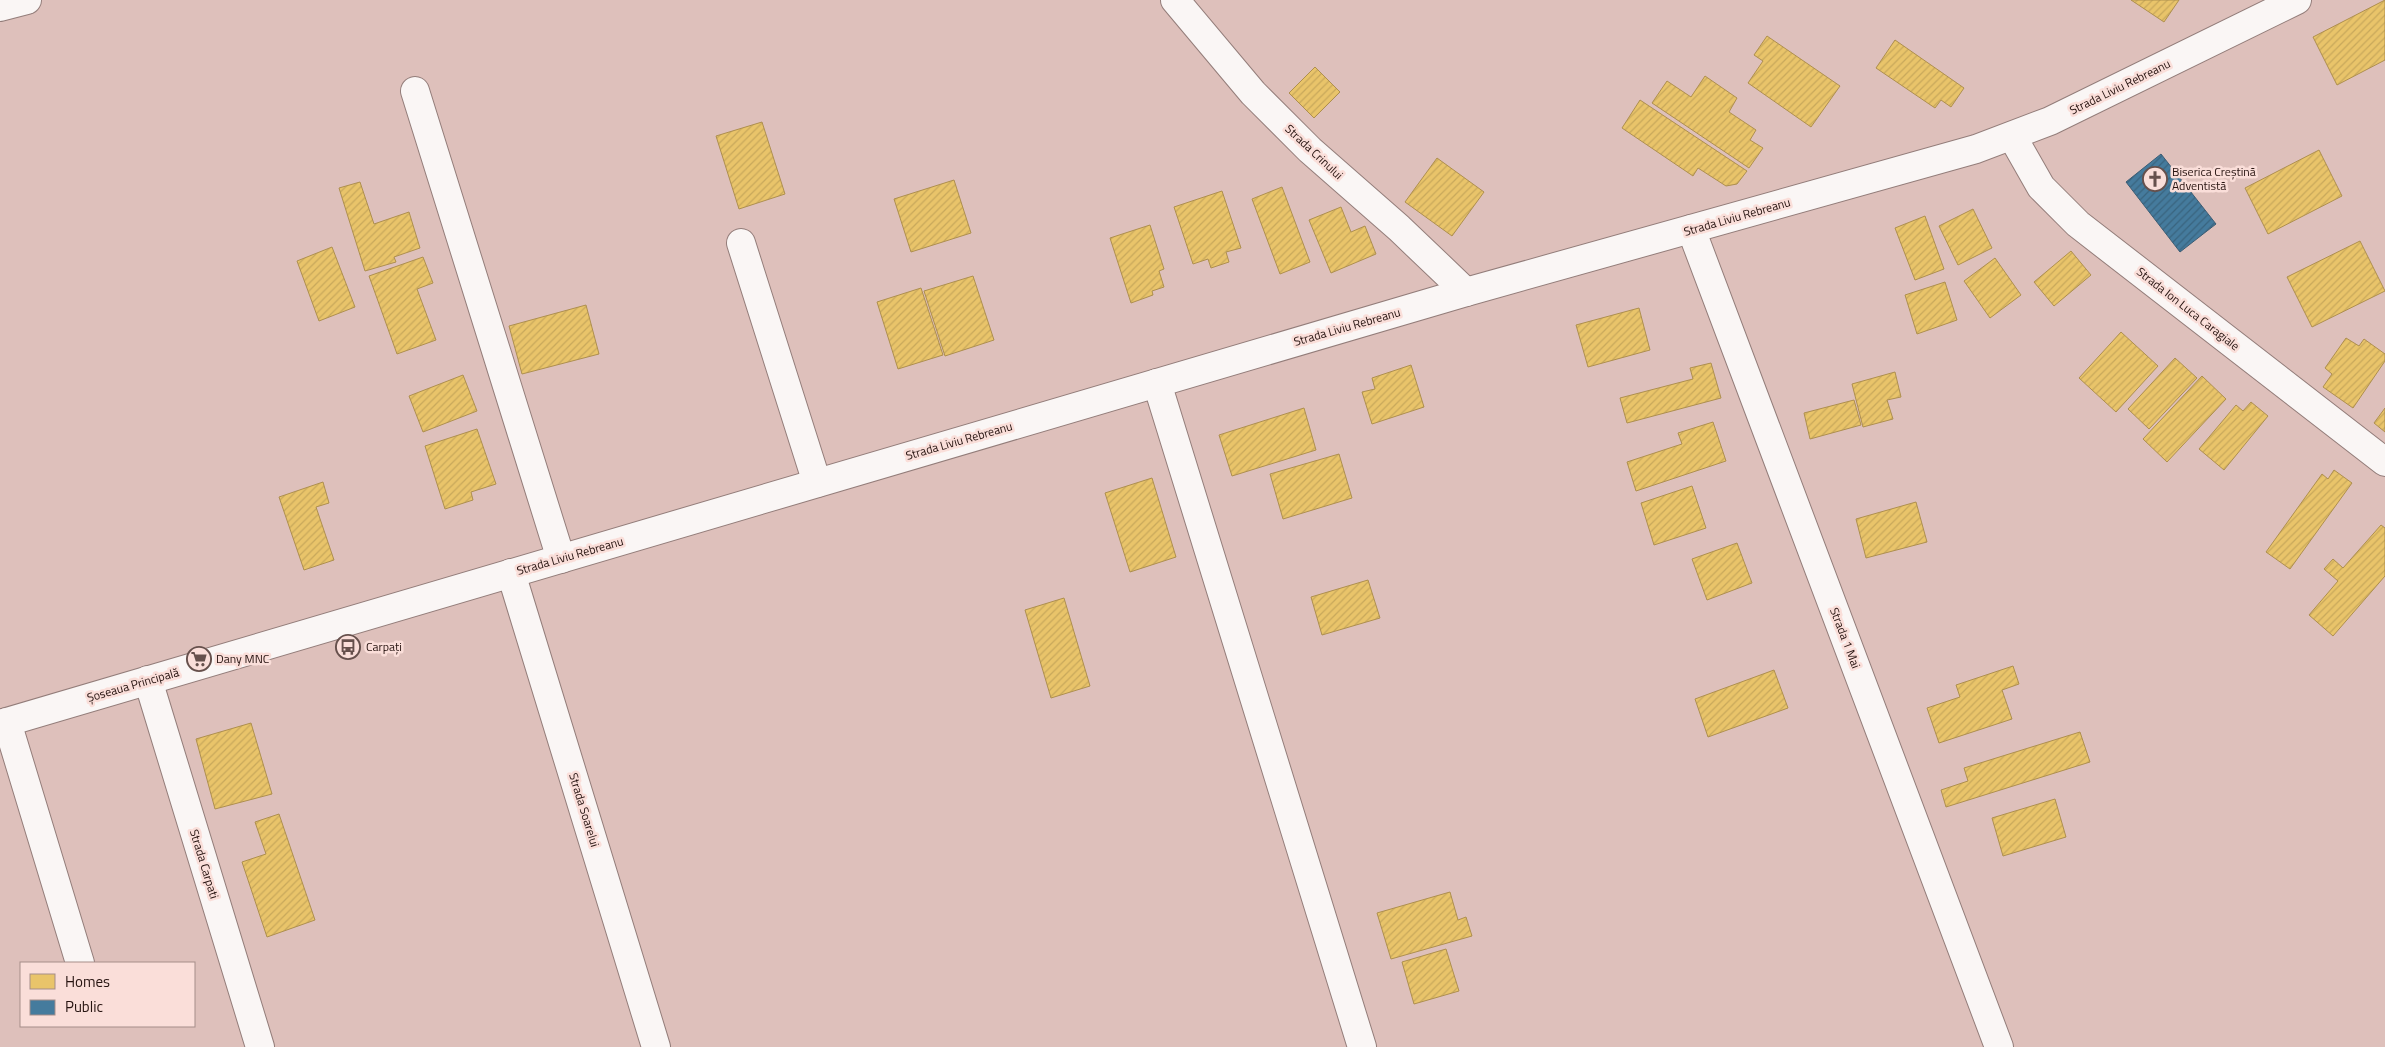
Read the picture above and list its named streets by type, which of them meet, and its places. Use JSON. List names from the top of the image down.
{
  "streets": {
    "street": [
      "Strada Liviu Rebreanu",
      "Strada Crinului",
      "Strada Ion Luca Caragiale",
      "Strada 1 Mai",
      "Șoseaua Principală",
      "Strada Soarelui",
      "Strada Carpati"
    ]
  },
  "crossings": [
    ["Strada Liviu Rebreanu", "Strada Crinului"],
    ["Strada Liviu Rebreanu", "Strada Ion Luca Caragiale"],
    ["Strada Liviu Rebreanu", "Strada 1 Mai"],
    ["Strada Liviu Rebreanu", "Șoseaua Principală"],
    ["Strada Liviu Rebreanu", "Strada Soarelui"],
    ["Șoseaua Principală", "Strada Carpati"]
  ],
  "places": {
    "church": ["Biserica Creștină Adventistă"],
    "bus stop": ["Carpați"],
    "supermarket": ["Dany MNC"]
  },
  "legend": ["Homes", "Public"]
}
